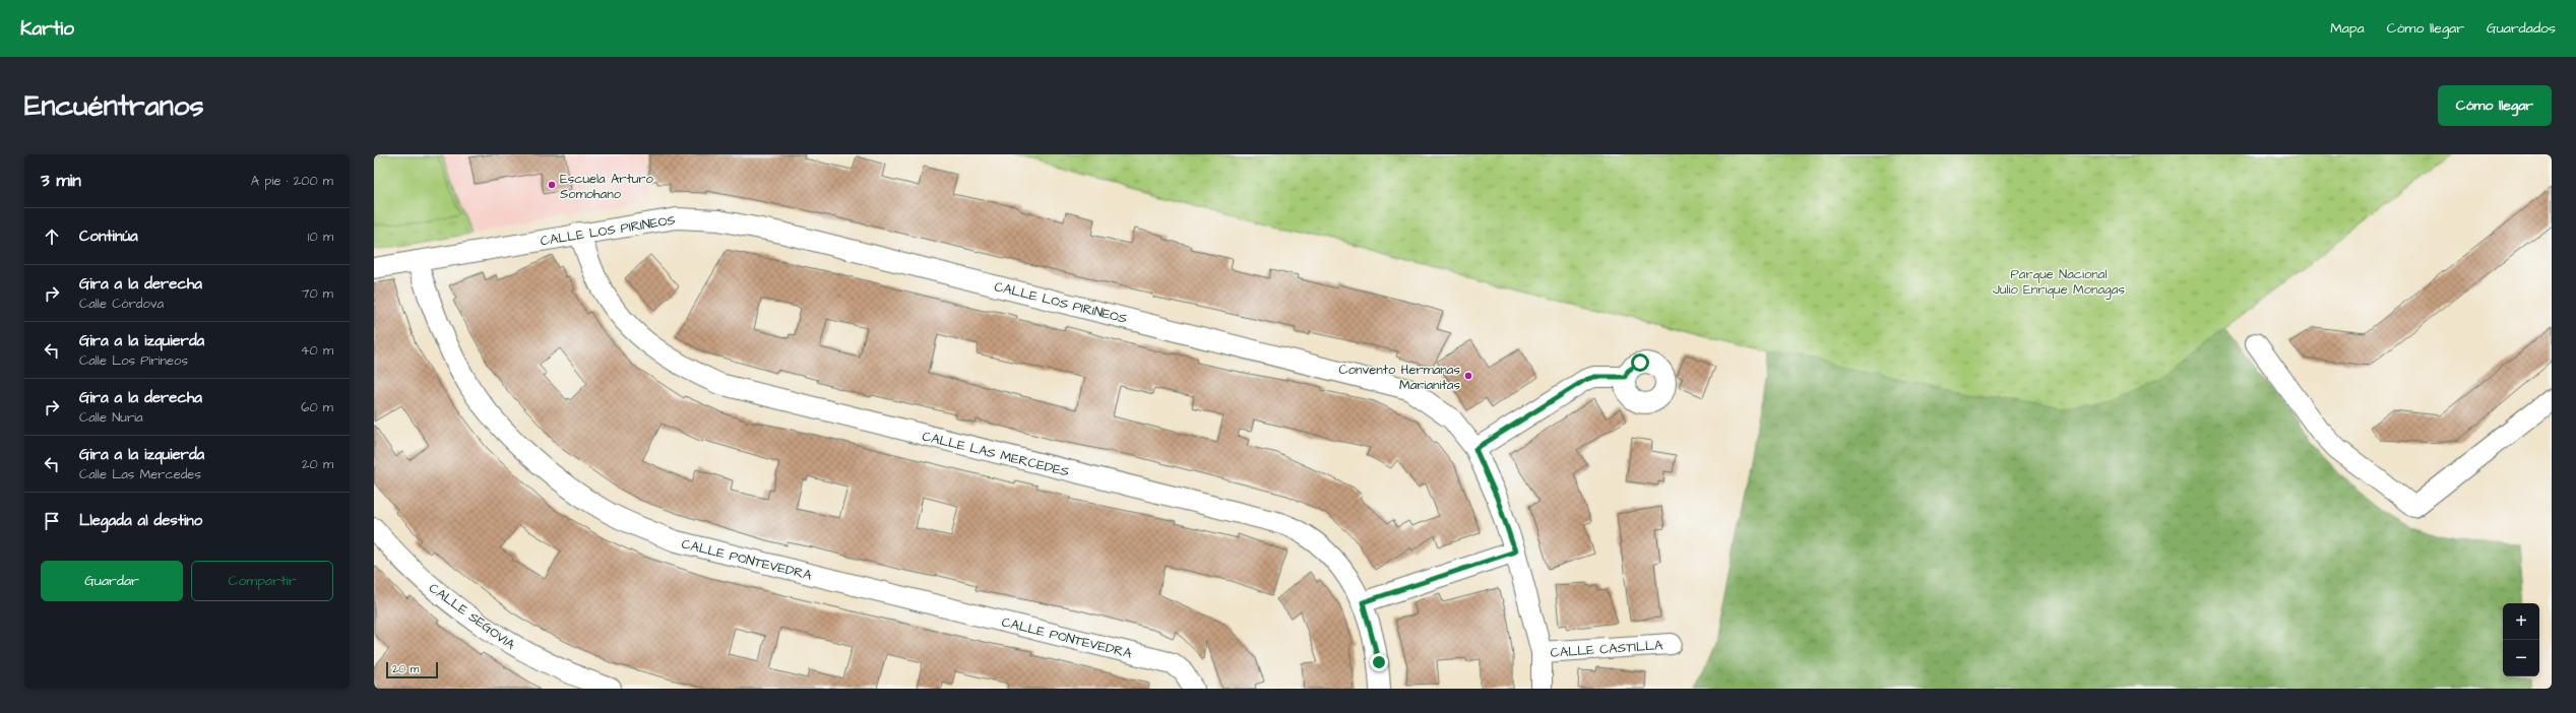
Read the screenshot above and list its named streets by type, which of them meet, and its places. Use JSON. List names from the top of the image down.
{
  "streets": {
    "street": [
      "CALLE LOS PIRINEOS",
      "CALLE LAS MERCEDES",
      "CALLE PONTEVEDRA",
      "CALLE SEGOVIA",
      "CALLE CASTILLA"
    ]
  },
  "crossings": [
    ["CALLE LOS PIRINEOS", "CALLE LAS MERCEDES"],
    ["CALLE LOS PIRINEOS", "CALLE PONTEVEDRA"],
    ["CALLE LOS PIRINEOS", "CALLE CASTILLA"]
  ],
  "parks": ["Parque Nacional Julio Enrique Monagas"],
  "places": ["Escuela Arturo Somohano", "Convento Hermanas Marianitas"],
  "scale_bar": "20 m",
  "page": {
    "header": "Kartio",
    "nav": ["Mapa", "Cómo llegar", "Guardados"],
    "buttons": [
      "Cómo llegar",
      ["Guardar", "Compartir"]
    ],
    "title": "Encuéntranos",
    "heading": ["3 min", "A pie · 200 m"],
    "list": [
      ["Continúa", "10 m"],
      ["Gira a la derecha", "Calle Córdova", "70 m"],
      ["Gira a la izquierda", "Calle Los Pirineos", "40 m"],
      ["Gira a la derecha", "Calle Nuria", "60 m"],
      ["Gira a la izquierda", "Calle Las Mercedes", "20 m"],
      "Llegada al destino"
    ],
    "map_buttons": ["+", "−"],
    "scale": "20 m"
  }
}
